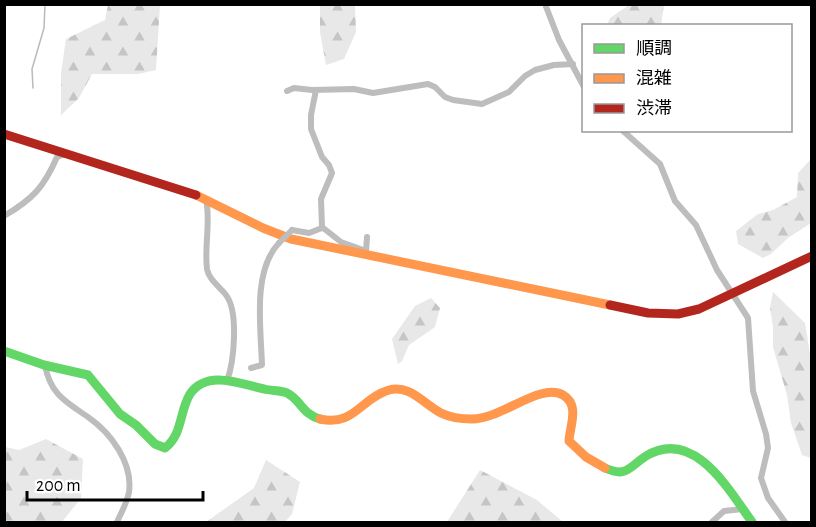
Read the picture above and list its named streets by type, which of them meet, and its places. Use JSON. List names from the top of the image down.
{
  "legend": ["順調", "混雑", "渋滞"],
  "scale_bar": "200 m"
}
